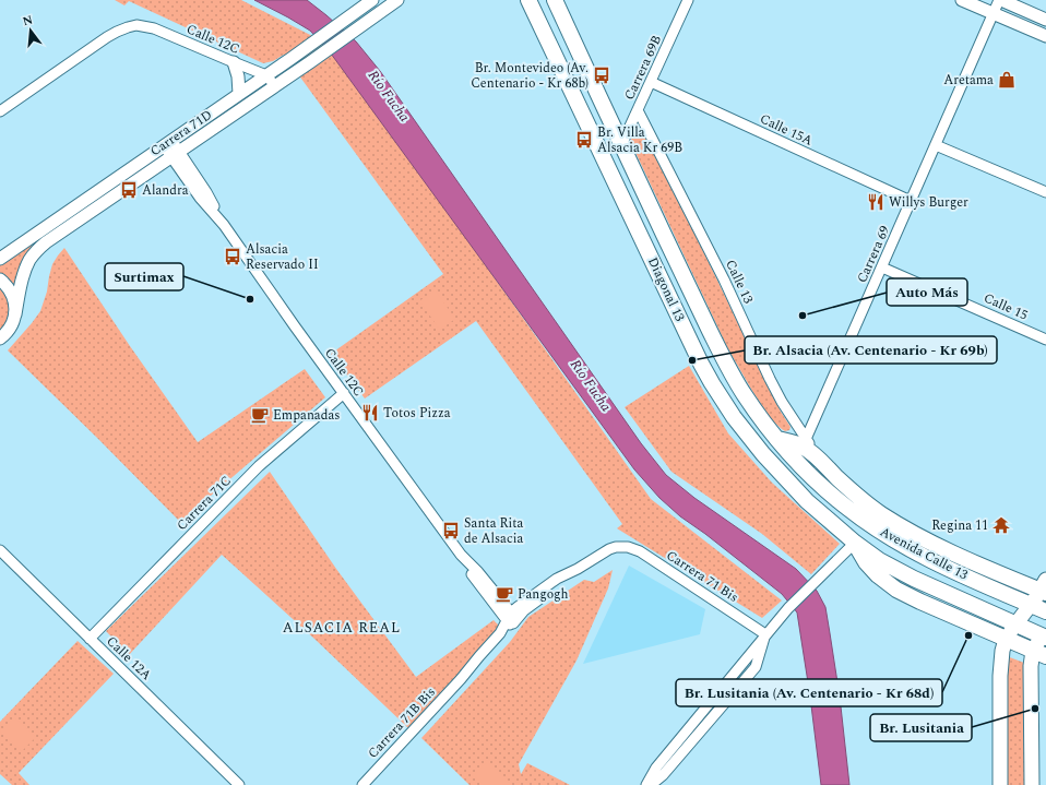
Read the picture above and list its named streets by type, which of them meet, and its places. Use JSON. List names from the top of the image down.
{
  "streets": {
    "main road": ["Diagonal 13", "Avenida Calle 13"],
    "street": [
      "Calle 12C",
      "Carrera 69B",
      "Calle 15A",
      "Carrera 71D",
      "Carrera 69",
      "Calle 13",
      "Calle 15",
      "Carrera 71C",
      "Carrera 71 Bis",
      "Calle 12A",
      "Carrera 71B Bis"
    ]
  },
  "crossings": [
    ["Calle 12C", "Carrera 71D"],
    ["Calle 12C", "Carrera 71C"],
    ["Calle 12C", "Carrera 71B Bis"],
    ["Carrera 69B", "Calle 15A"],
    ["Carrera 69B", "Calle 13"],
    ["Carrera 69B", "Diagonal 13"],
    ["Calle 15A", "Carrera 69"],
    ["Carrera 69", "Calle 13"],
    ["Carrera 69", "Calle 15"],
    ["Carrera 69", "Avenida Calle 13"],
    ["Calle 13", "Avenida Calle 13"],
    ["Diagonal 13", "Avenida Calle 13"],
    ["Carrera 71C", "Calle 12A"],
    ["Carrera 71 Bis", "Carrera 71B Bis"]
  ],
  "districts": ["ALSACIA REAL"],
  "water": ["Río Fucha"],
  "places": {
    "bus stop": [
      "Br. Montevideo (Av. Centenario - Kr 68b)",
      "Br. Villa Alsacia Kr 69B",
      "Alandra",
      "Alsacia Reservado II",
      "Santa Rita de Alsacia"
    ],
    "shop": ["Aretama"],
    "restaurant": ["Willys Burger", "Totos Pizza"],
    "other": [
      "Surtimax",
      "Auto Más",
      "Br. Alsacia (Av. Centenario - Kr 69b)",
      "Br. Lusitania (Av. Centenario - Kr 68d)",
      "Br. Lusitania"
    ],
    "cafe": ["Empanadas", "Pangogh"],
    "temple": ["Regina 11"]
  },
  "north": "top"
}
